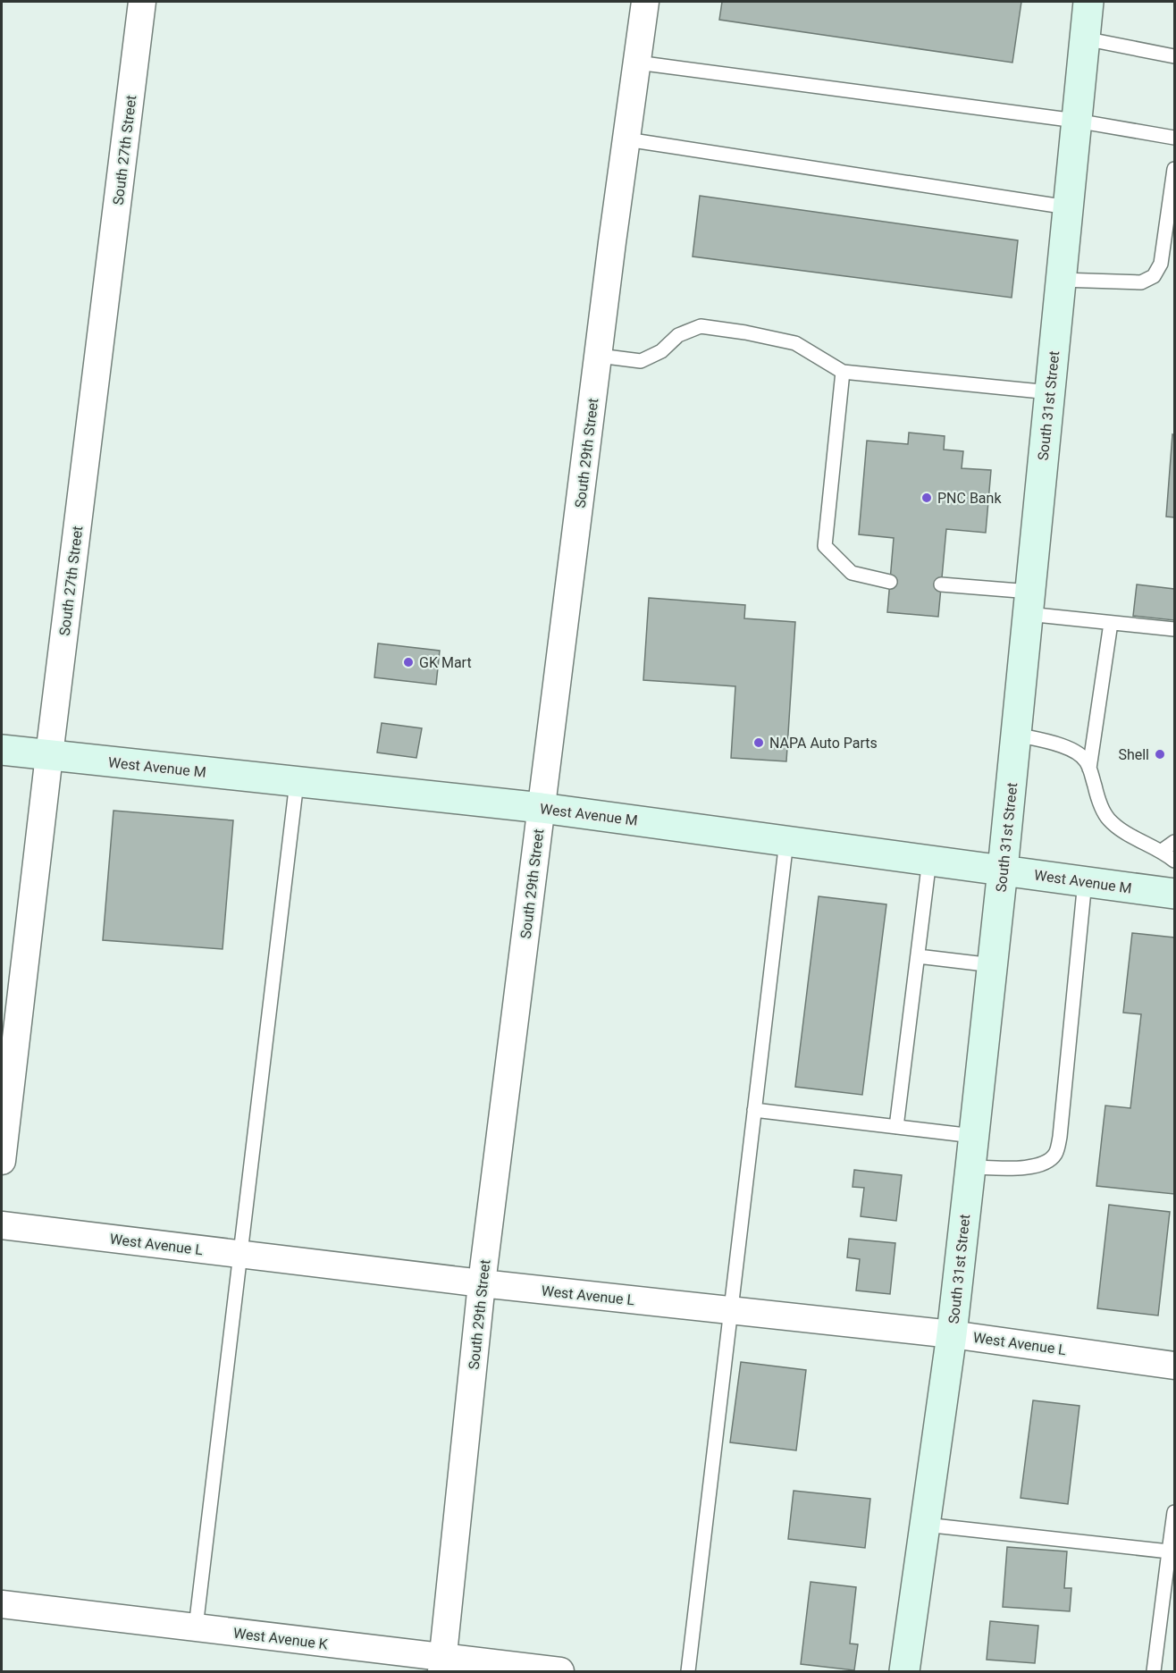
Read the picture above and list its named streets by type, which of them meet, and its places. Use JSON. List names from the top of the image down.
{
  "streets": {
    "main road": ["South 31st Street", "West Avenue M"],
    "street": [
      "South 27th Street",
      "South 29th Street",
      "West Avenue L",
      "West Avenue K"
    ]
  },
  "crossings": [
    ["South 27th Street", "West Avenue M"],
    ["South 31st Street", "West Avenue M"],
    ["South 31st Street", "West Avenue L"],
    ["South 29th Street", "West Avenue M"],
    ["South 29th Street", "West Avenue L"],
    ["South 29th Street", "West Avenue K"]
  ],
  "places": [
    "PNC Bank",
    "GK Mart",
    "NAPA Auto Parts",
    "Shell"
  ]
}
